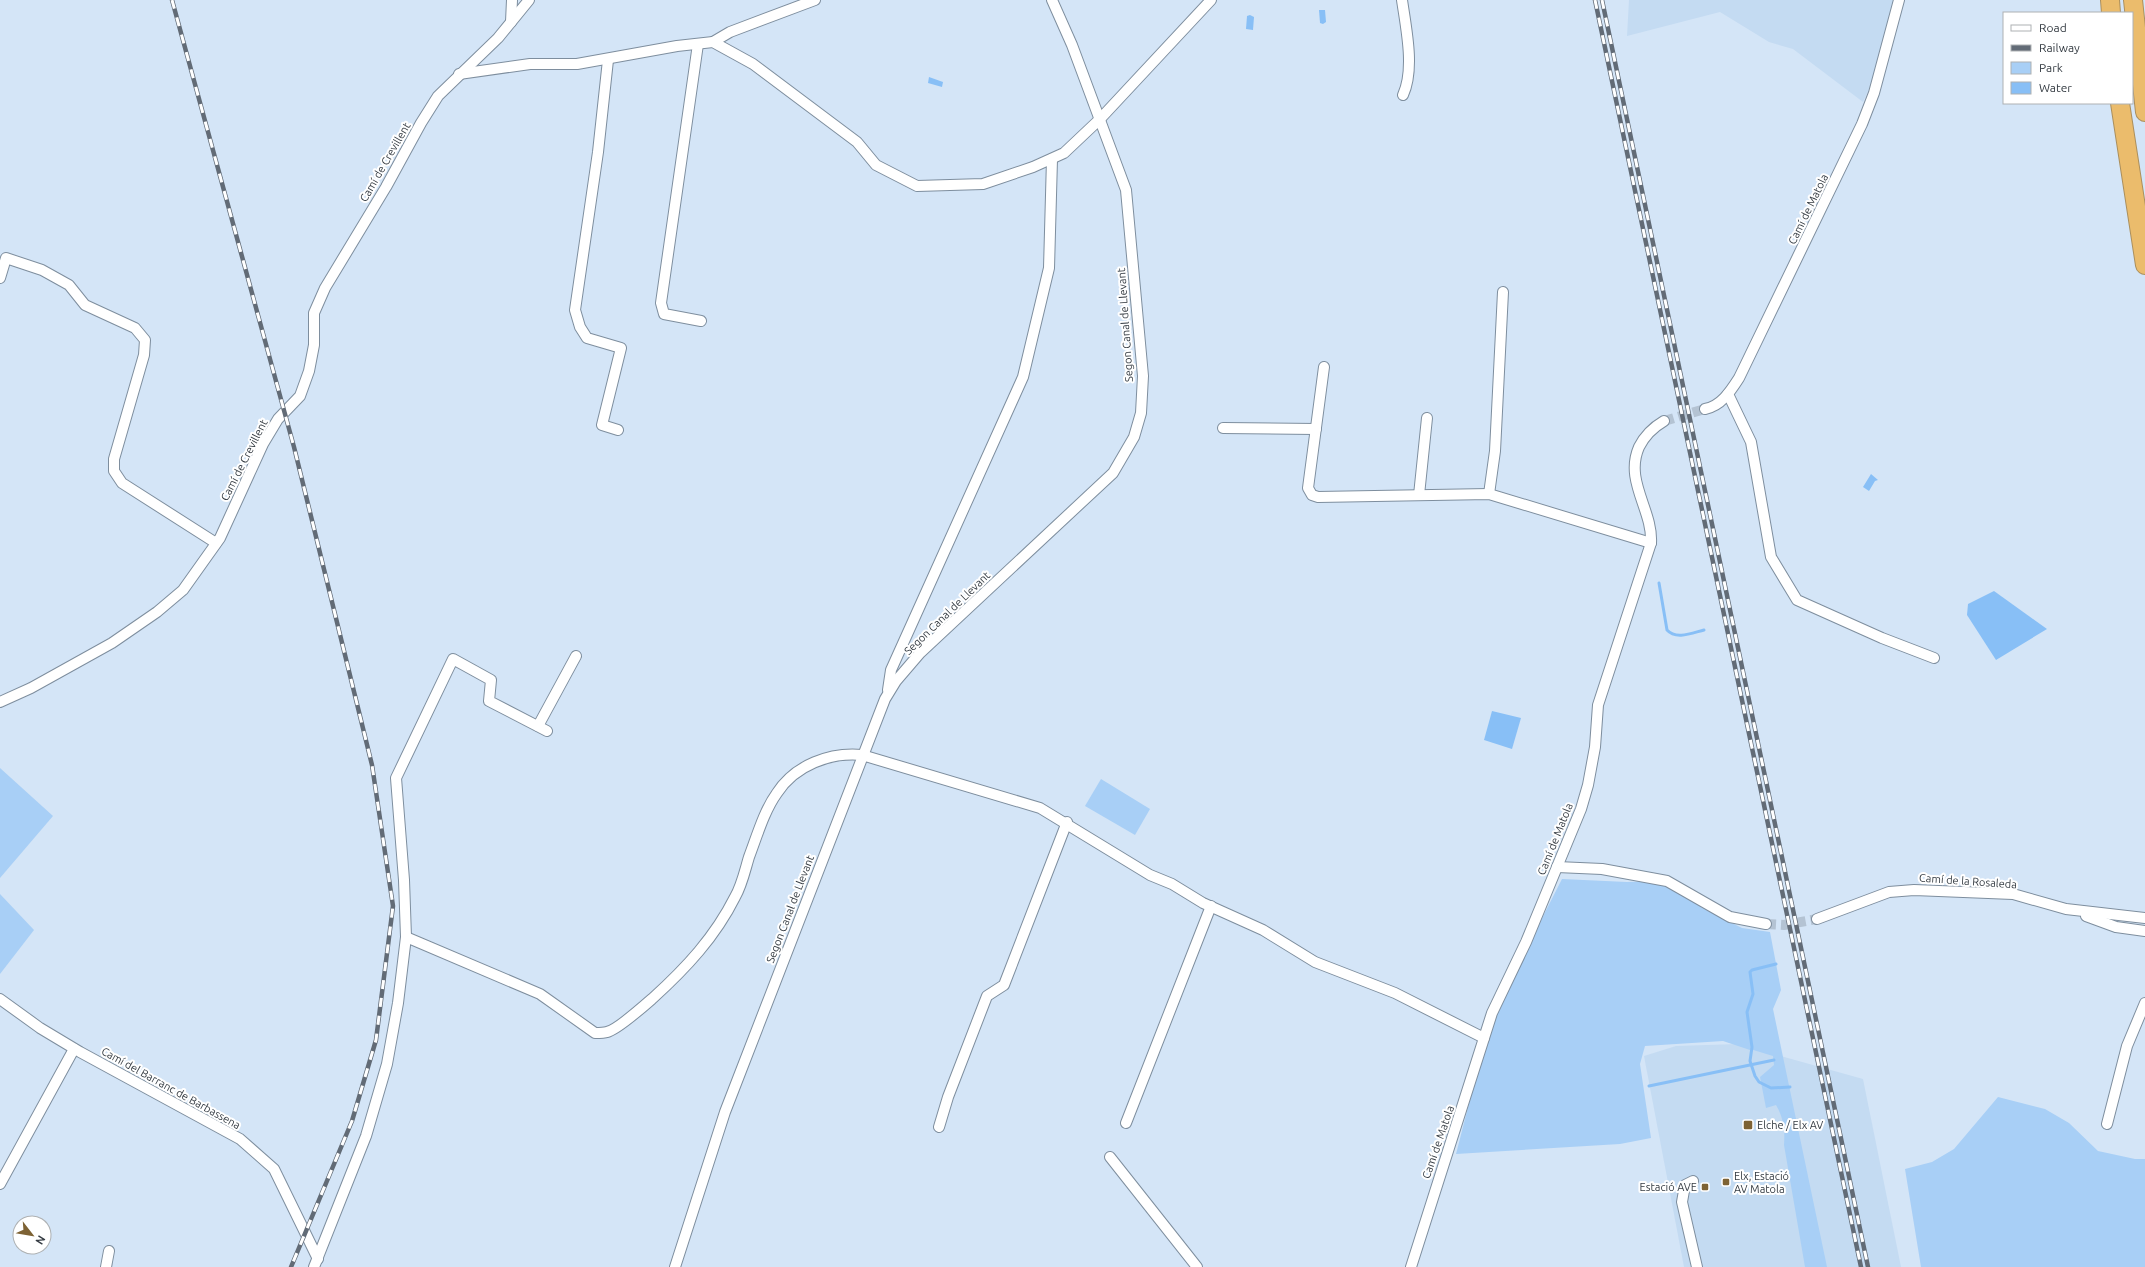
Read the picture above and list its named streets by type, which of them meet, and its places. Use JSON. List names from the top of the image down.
{
  "streets": {
    "street": [
      "Camí de Crevillent",
      "Camí de Matola",
      "Segon Canal de Llevant",
      "Camí de la Rosaleda",
      "Camí del Barranc de Barbassena"
    ]
  },
  "places": {
    "transit": ["Elche / Elx AV", "Elx, Estació AV Matola", "Estació AVE"]
  },
  "legend": [
    "Road",
    "Railway",
    "Park",
    "Water"
  ],
  "north": "bottom right"
}
